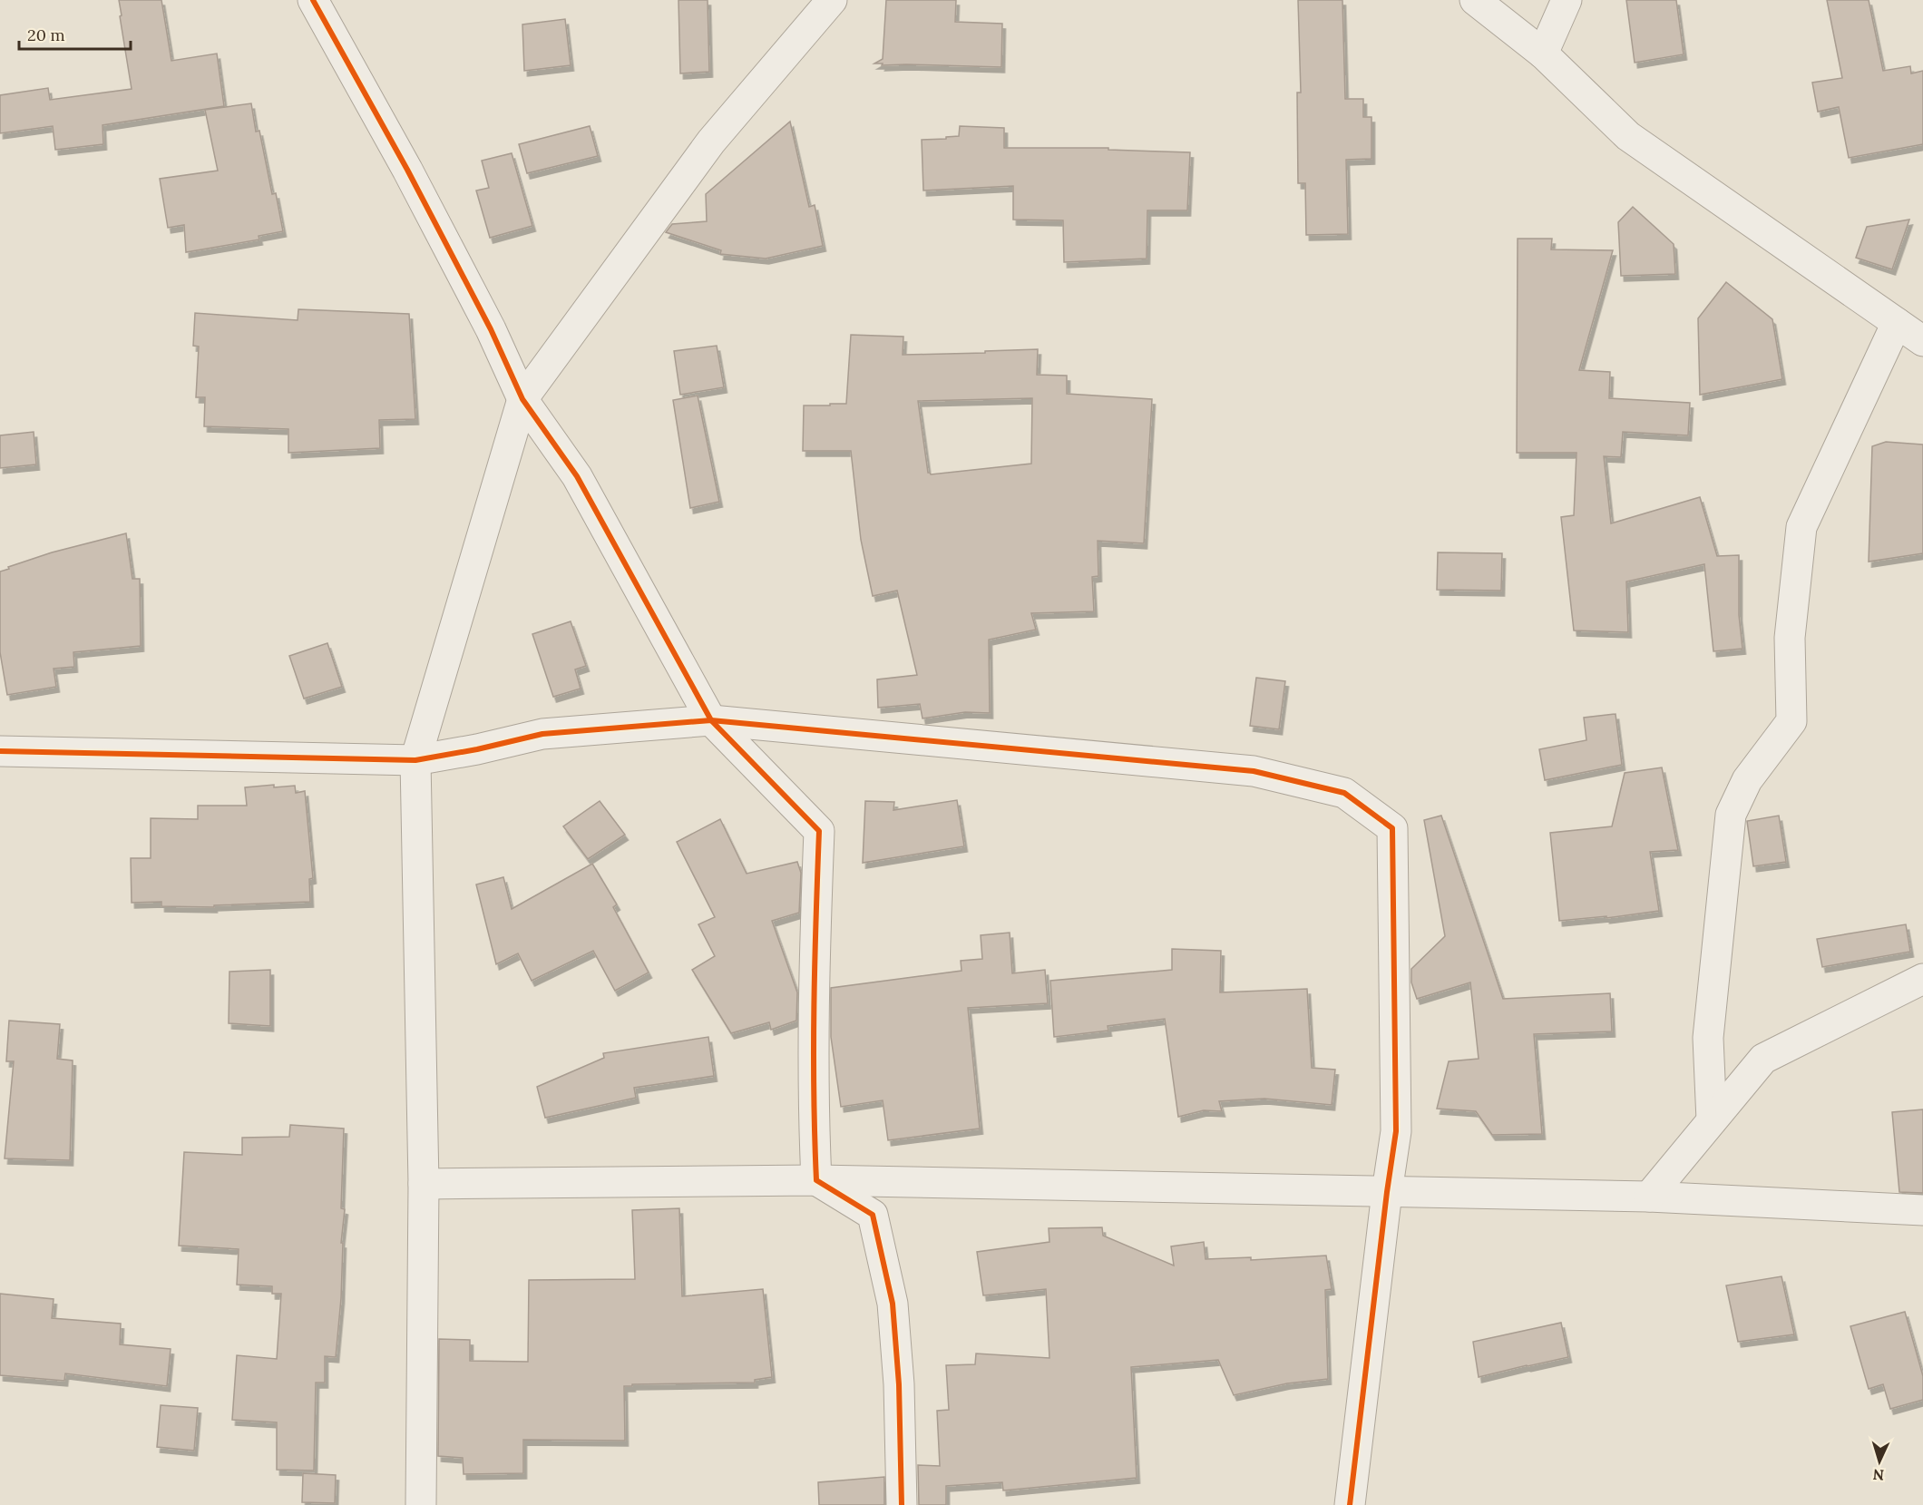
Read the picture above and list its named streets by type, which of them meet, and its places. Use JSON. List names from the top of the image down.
{
  "scale_bar": "20 m",
  "north": "bottom"
}
